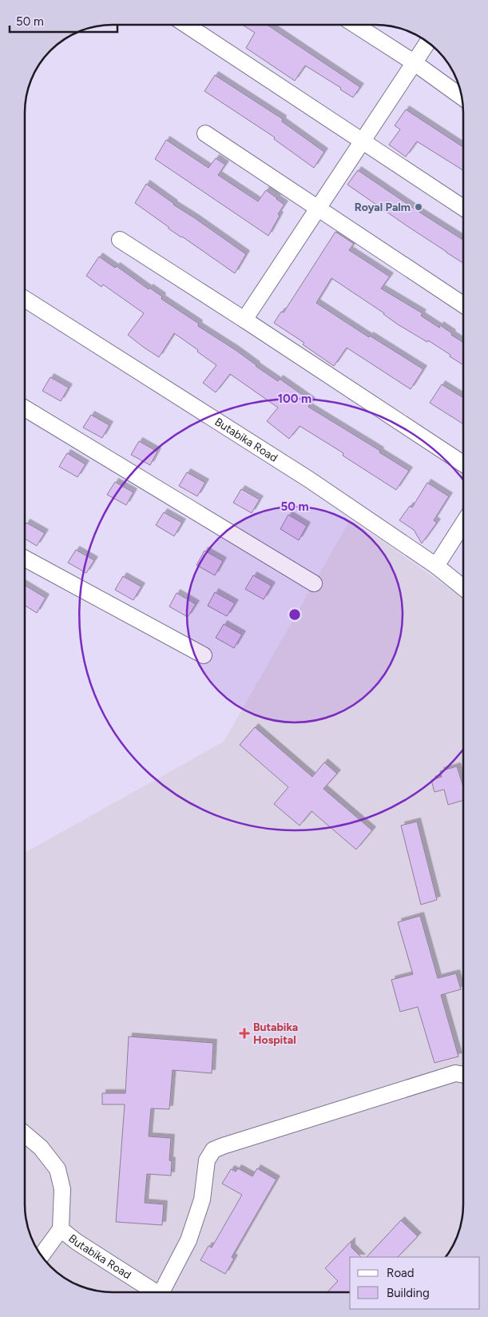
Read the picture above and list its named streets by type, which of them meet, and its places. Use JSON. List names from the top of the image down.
{
  "streets": {
    "street": ["Butabika Road"]
  },
  "places": {
    "other": ["Royal Palm"],
    "health": ["Butabika Hospital"]
  },
  "legend": ["Road", "Building"],
  "scale_bar": "50 m",
  "rings": ["100 m", "50 m"]
}
